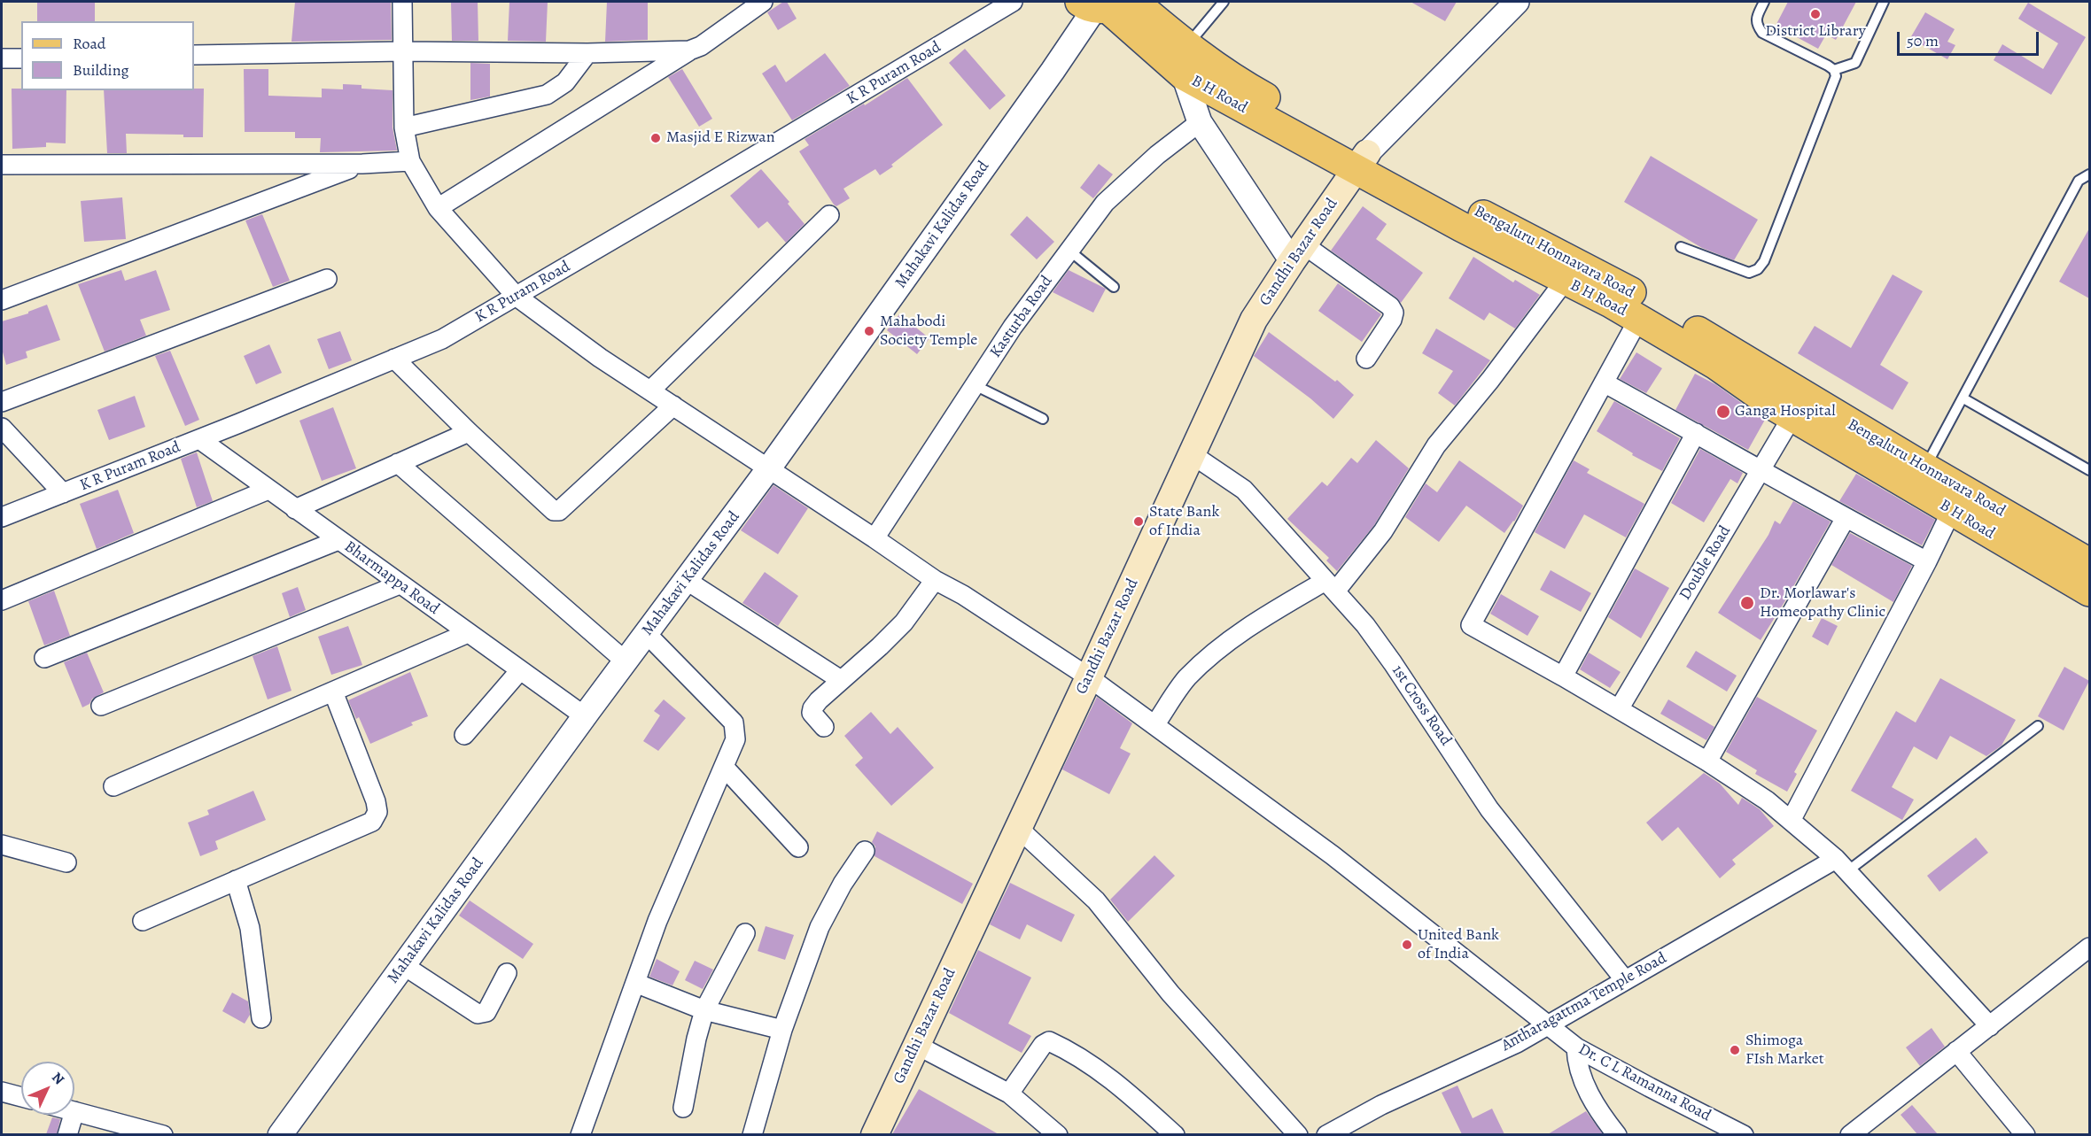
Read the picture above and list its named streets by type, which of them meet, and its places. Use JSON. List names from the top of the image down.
{
  "streets": {
    "main road": ["B H Road", "Gandhi Bazar Road", "Bengaluru Honnavara Road"],
    "street": [
      "K R Puram Road",
      "Mahakavi Kalidas Road",
      "Kasturba Road",
      "Double Road",
      "Bharmappa Road",
      "1st Cross Road",
      "Antharagattma Temple Road",
      "Dr. C L Ramanna Road"
    ]
  },
  "crossings": [
    ["K R Puram Road", "Bharmappa Road"],
    ["K R Puram Road", "Dr. C L Ramanna Road"],
    ["B H Road", "Mahakavi Kalidas Road"],
    ["B H Road", "Gandhi Bazar Road"],
    ["B H Road", "Bengaluru Honnavara Road"],
    ["B H Road", "Double Road"],
    ["Mahakavi Kalidas Road", "Bengaluru Honnavara Road"],
    ["Mahakavi Kalidas Road", "Bharmappa Road"],
    ["Mahakavi Kalidas Road", "Dr. C L Ramanna Road"],
    ["Gandhi Bazar Road", "Bengaluru Honnavara Road"],
    ["Gandhi Bazar Road", "1st Cross Road"],
    ["Gandhi Bazar Road", "Dr. C L Ramanna Road"],
    ["Kasturba Road", "Dr. C L Ramanna Road"],
    ["1st Cross Road", "Antharagattma Temple Road"],
    ["Antharagattma Temple Road", "Dr. C L Ramanna Road"]
  ],
  "places": [
    "District Library",
    "Masjid E Rizwan",
    "Mahabodi Society Temple",
    "Ganga Hospital",
    "State Bank of India",
    "Dr. Morlawar's Homeopathy Clinic",
    "United Bank of India",
    "Shimoga FIsh Market"
  ],
  "legend": ["Road", "Building"],
  "scale_bar": "50 m",
  "north": "top right"
}
